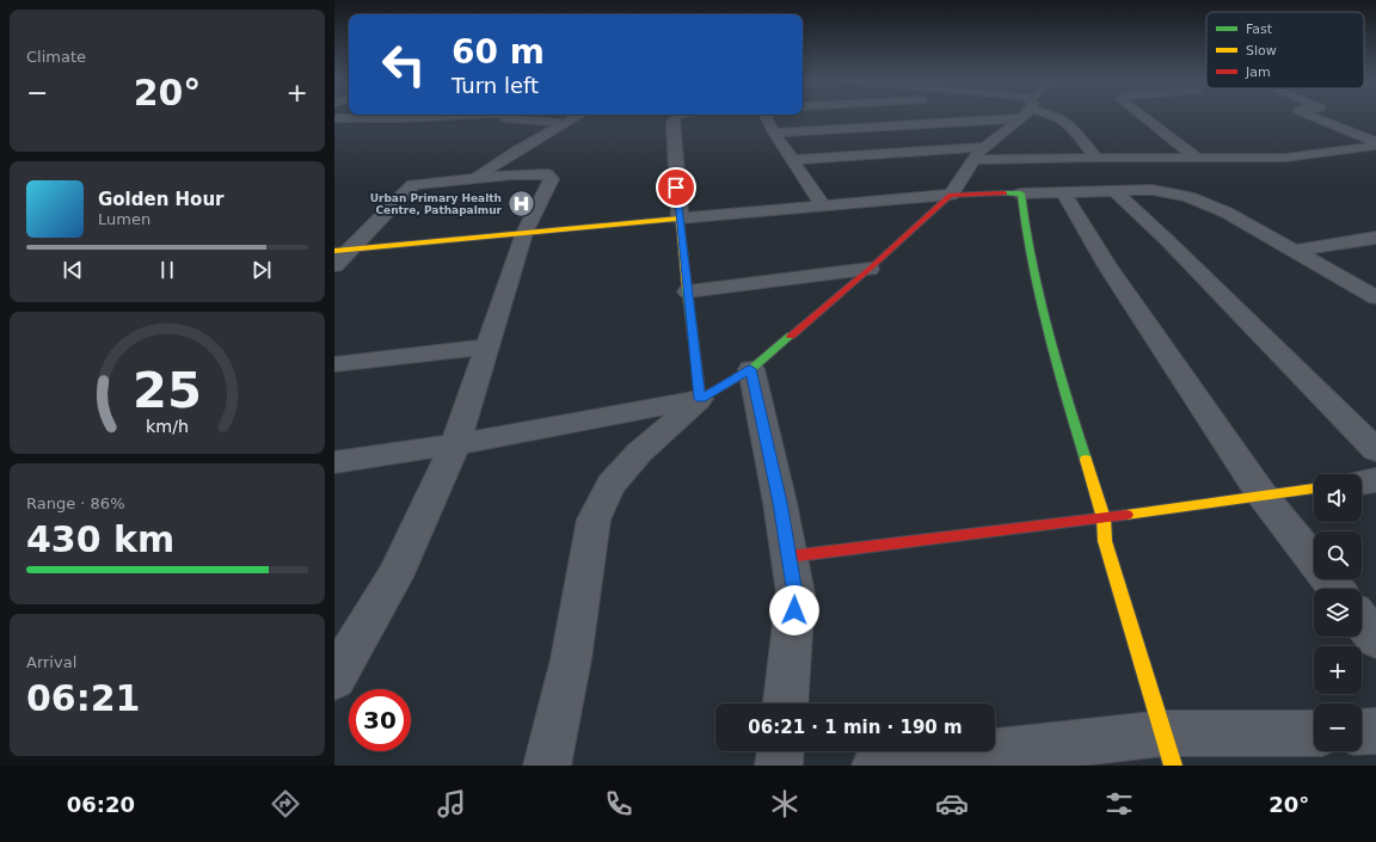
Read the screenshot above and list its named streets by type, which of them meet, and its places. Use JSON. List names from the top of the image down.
{
  "places": {
    "hospital": ["Urban Primary Health Centre, Pathapalmur"]
  },
  "legend": ["Fast", "Slow", "Jam"],
  "page": {
    "tile": [
      "Climate",
      ["Range · 86%", "430 km"],
      ["Arrival", "06:21"]
    ],
    "turn": ["60 m", "Turn left"],
    "heat": ["−", "20°", "+"],
    "song": ["Golden Hour", "Lumen"],
    "map_buttons": ["+", "−"],
    "limit": "30",
    "trip": "06:21 · 1 min · 190 m",
    "tabs": ["06:20", "20°"],
    "gauge": ["25", "km/h"]
  }
}
